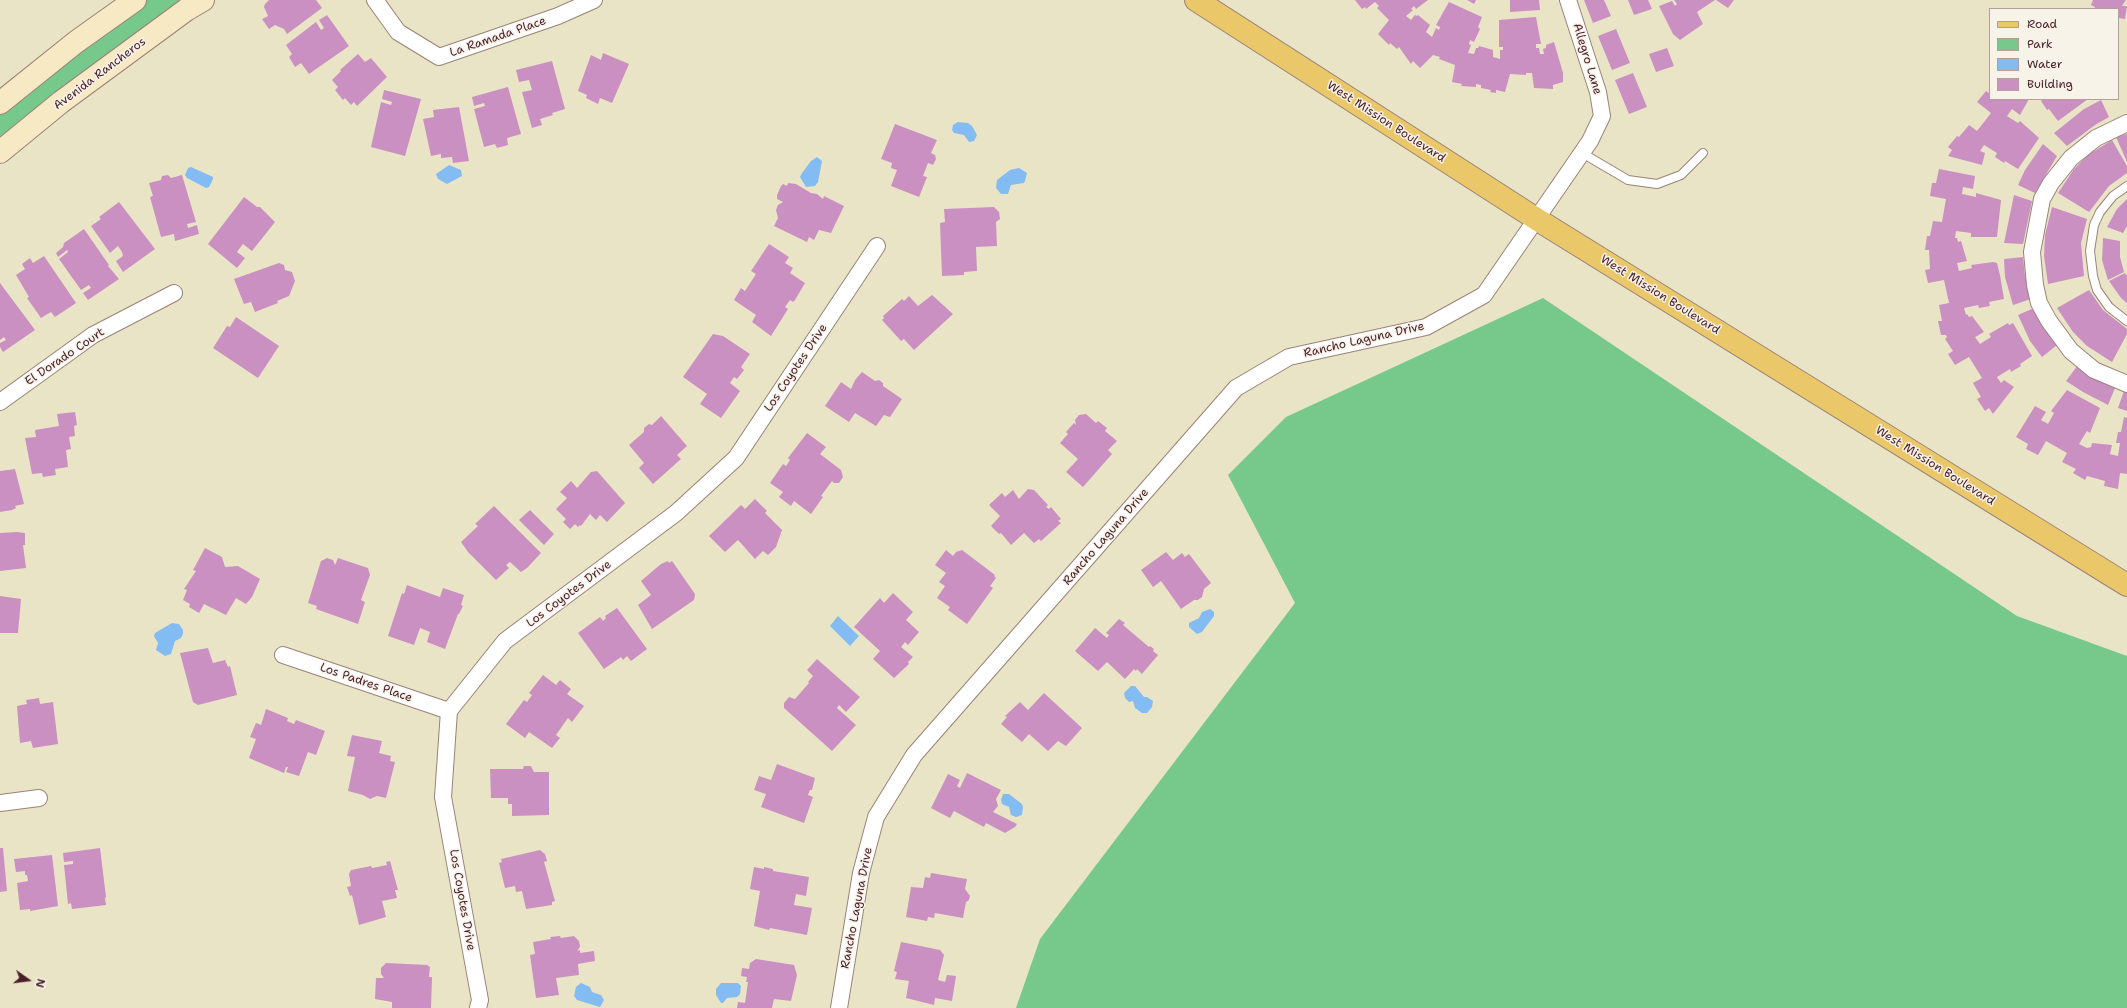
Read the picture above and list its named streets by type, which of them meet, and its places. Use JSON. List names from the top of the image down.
{
  "streets": {
    "main road": ["Avenida Rancheros", "West Mission Boulevard"],
    "street": [
      "La Ramada Place",
      "Allegro Lane",
      "Rancho Laguna Drive",
      "El Dorado Court",
      "Los Coyotes Drive",
      "Los Padres Place"
    ]
  },
  "crossings": [
    ["Allegro Lane", "West Mission Boulevard"],
    ["Allegro Lane", "Rancho Laguna Drive"],
    ["West Mission Boulevard", "Rancho Laguna Drive"],
    ["Los Coyotes Drive", "Los Padres Place"]
  ],
  "legend": [
    "Road",
    "Park",
    "Water",
    "Building"
  ],
  "north": "right"
}
